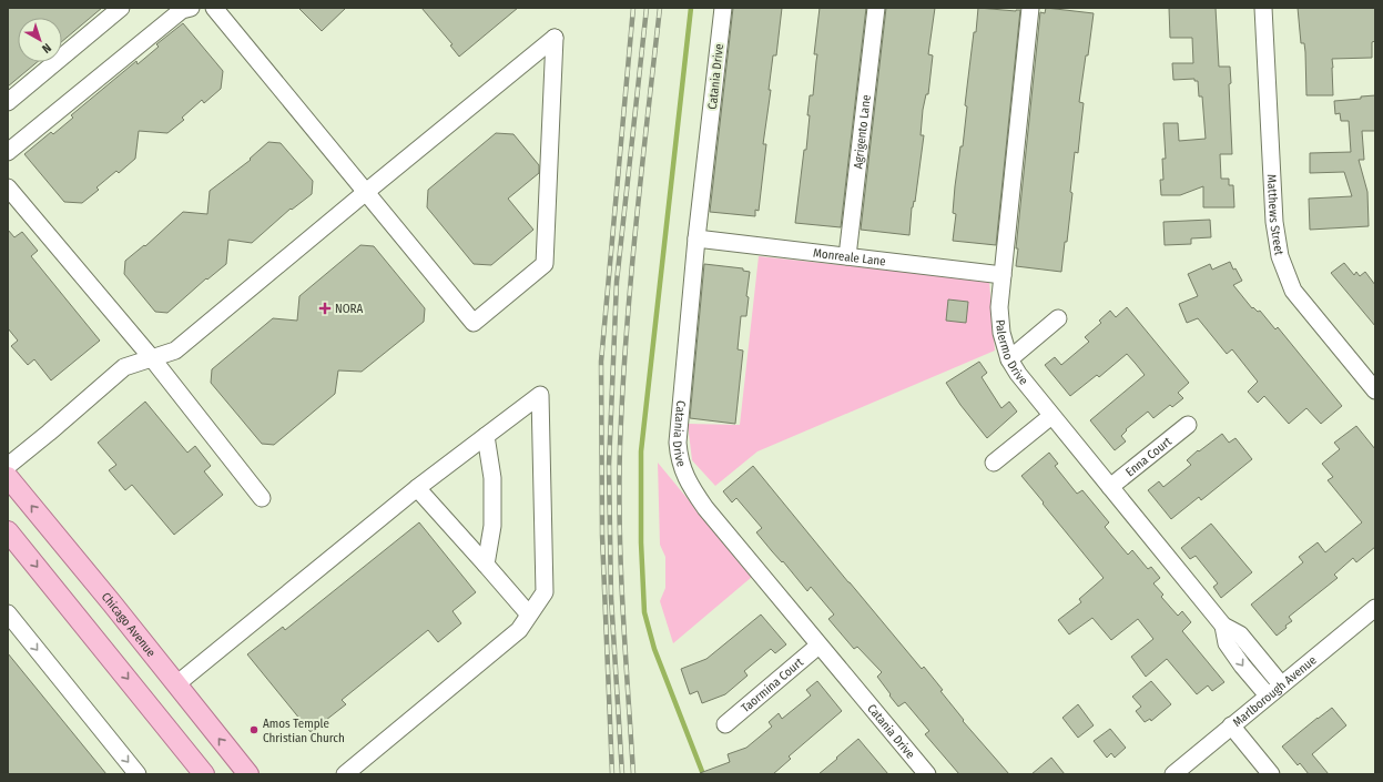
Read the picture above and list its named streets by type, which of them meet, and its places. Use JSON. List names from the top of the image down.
{
  "streets": {
    "main road": ["Chicago Avenue"],
    "street": [
      "Catania Drive",
      "Agrigento Lane",
      "Matthews Street",
      "Monreale Lane",
      "Palermo Drive",
      "Enna Court",
      "Taormina Court",
      "Marlborough Avenue"
    ]
  },
  "crossings": [
    ["Catania Drive", "Monreale Lane"],
    ["Catania Drive", "Taormina Court"],
    ["Agrigento Lane", "Monreale Lane"],
    ["Monreale Lane", "Palermo Drive"],
    ["Palermo Drive", "Enna Court"],
    ["Palermo Drive", "Marlborough Avenue"]
  ],
  "places": {
    "health": ["NORA"],
    "other": ["Amos Temple Christian Church"]
  },
  "north": "bottom right"
}
